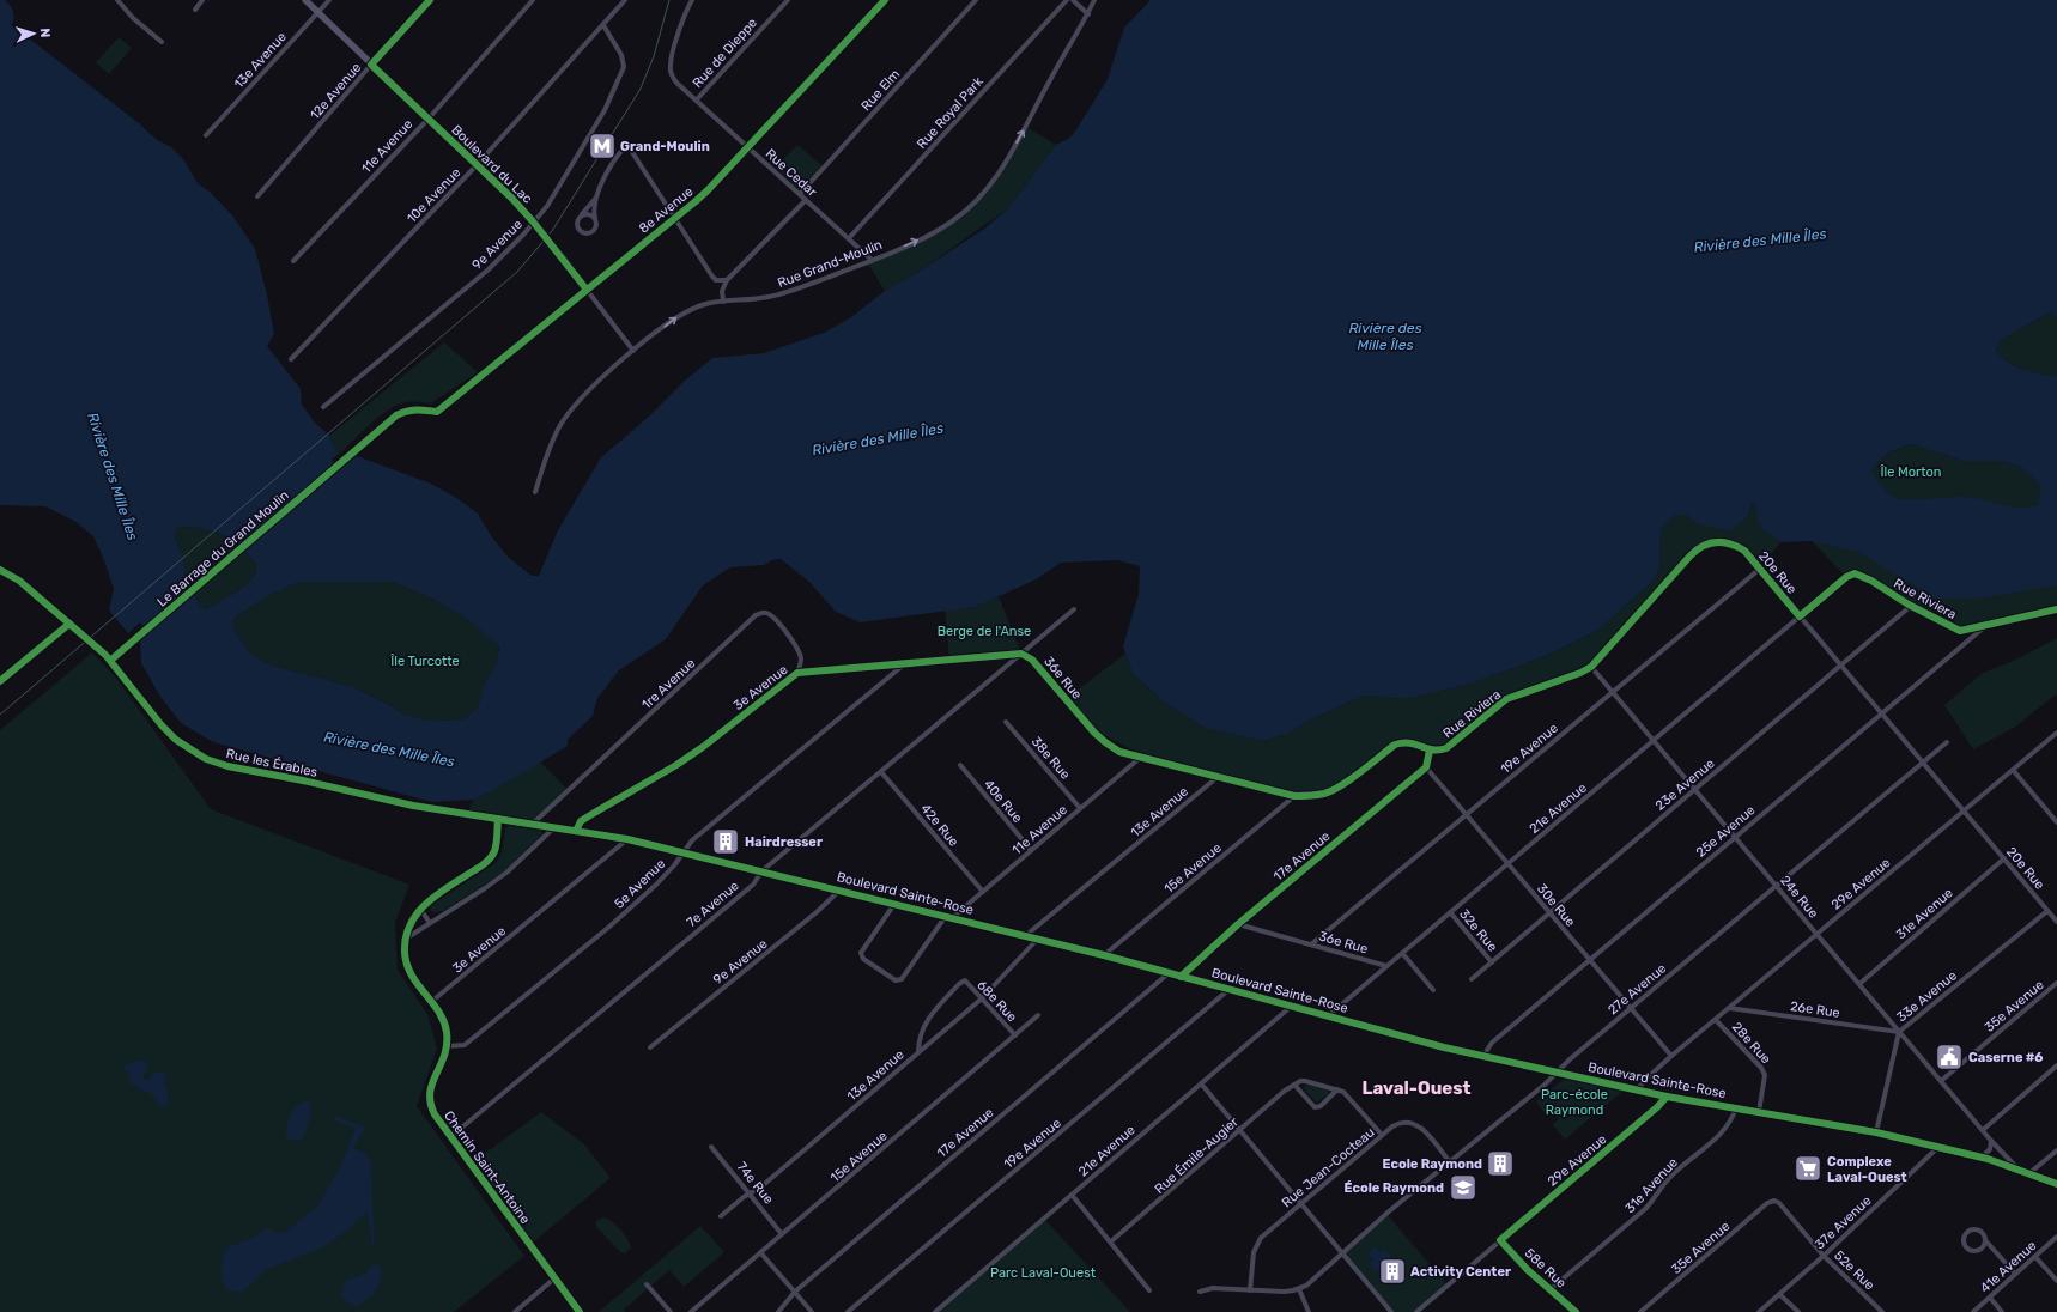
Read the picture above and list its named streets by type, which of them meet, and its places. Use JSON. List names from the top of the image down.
{
  "streets": {
    "street": [
      "Rue de Dieppe",
      "13e Avenue",
      "Rue Elm",
      "12e Avenue",
      "Rue Royal Park",
      "11e Avenue",
      "Boulevard du Lac",
      "Rue Cedar",
      "10e Avenue",
      "8e Avenue",
      "9e Avenue",
      "Rue Grand-Moulin",
      "20e Rue",
      "Rue Riviera",
      "36e Rue",
      "1re Avenue",
      "3e Avenue",
      "19e Avenue",
      "38e Rue",
      "Rue les Érables",
      "23e Avenue",
      "40e Rue",
      "21e Avenue",
      "42e Rue",
      "25e Avenue",
      "17e Avenue",
      "15e Avenue",
      "5e Avenue",
      "29e Avenue",
      "Boulevard Sainte-Rose",
      "24e Rue",
      "7e Avenue",
      "30e Rue",
      "31e Avenue",
      "32e Rue",
      "27e Avenue",
      "33e Avenue",
      "68e Rue",
      "35e Avenue",
      "26e Rue",
      "28e Rue",
      "Rue Émile-Augier",
      "Chemin Saint-Antoine",
      "Rue Jean-Cocteau",
      "74e Rue",
      "37e Avenue",
      "41e Avenue",
      "58e Rue",
      "52e Rue"
    ],
    "cycle path": ["Le Barrage du Grand Moulin"]
  },
  "crossings": [
    ["Rue de Dieppe", "Rue Cedar"],
    ["13e Avenue", "Boulevard du Lac"],
    ["13e Avenue", "Boulevard Sainte-Rose"],
    ["13e Avenue", "68e Rue"],
    ["13e Avenue", "74e Rue"],
    ["Rue Elm", "Rue Cedar"],
    ["12e Avenue", "Boulevard du Lac"],
    ["Rue Royal Park", "Rue Cedar"],
    ["11e Avenue", "Boulevard du Lac"],
    ["11e Avenue", "36e Rue"],
    ["11e Avenue", "38e Rue"],
    ["11e Avenue", "40e Rue"],
    ["11e Avenue", "42e Rue"],
    ["11e Avenue", "Boulevard Sainte-Rose"],
    ["Boulevard du Lac", "10e Avenue"],
    ["Boulevard du Lac", "8e Avenue"],
    ["Boulevard du Lac", "Rue Grand-Moulin"],
    ["Rue Cedar", "8e Avenue"],
    ["Rue Cedar", "Rue Grand-Moulin"],
    ["10e Avenue", "9e Avenue"],
    ["9e Avenue", "Boulevard Sainte-Rose"],
    ["20e Rue", "Rue Riviera"],
    ["20e Rue", "19e Avenue"],
    ["20e Rue", "23e Avenue"],
    ["20e Rue", "21e Avenue"],
    ["20e Rue", "25e Avenue"],
    ["20e Rue", "29e Avenue"],
    ["20e Rue", "31e Avenue"],
    ["20e Rue", "27e Avenue"],
    ["20e Rue", "33e Avenue"],
    ["Rue Riviera", "23e Avenue"],
    ["Rue Riviera", "21e Avenue"],
    ["Rue Riviera", "25e Avenue"],
    ["Rue Riviera", "24e Rue"],
    ["36e Rue", "3e Avenue"],
    ["36e Rue", "19e Avenue"],
    ["36e Rue", "21e Avenue"],
    ["36e Rue", "17e Avenue"],
    ["36e Rue", "7e Avenue"],
    ["1re Avenue", "3e Avenue"],
    ["1re Avenue", "Boulevard Sainte-Rose"],
    ["3e Avenue", "5e Avenue"],
    ["3e Avenue", "Boulevard Sainte-Rose"],
    ["3e Avenue", "7e Avenue"],
    ["19e Avenue", "Boulevard Sainte-Rose"],
    ["19e Avenue", "24e Rue"],
    ["19e Avenue", "30e Rue"],
    ["Rue les Érables", "Boulevard Sainte-Rose"],
    ["23e Avenue", "24e Rue"],
    ["23e Avenue", "30e Rue"],
    ["23e Avenue", "32e Rue"],
    ["21e Avenue", "Boulevard Sainte-Rose"],
    ["21e Avenue", "24e Rue"],
    ["21e Avenue", "30e Rue"],
    ["21e Avenue", "32e Rue"],
    ["42e Rue", "7e Avenue"],
    ["25e Avenue", "Boulevard Sainte-Rose"],
    ["25e Avenue", "24e Rue"],
    ["25e Avenue", "30e Rue"],
    ["17e Avenue", "Boulevard Sainte-Rose"],
    ["17e Avenue", "30e Rue"],
    ["15e Avenue", "Boulevard Sainte-Rose"],
    ["15e Avenue", "68e Rue"],
    ["15e Avenue", "74e Rue"],
    ["5e Avenue", "Boulevard Sainte-Rose"],
    ["5e Avenue", "Chemin Saint-Antoine"],
    ["29e Avenue", "Boulevard Sainte-Rose"],
    ["29e Avenue", "24e Rue"],
    ["29e Avenue", "30e Rue"],
    ["29e Avenue", "26e Rue"],
    ["29e Avenue", "28e Rue"],
    ["29e Avenue", "58e Rue"],
    ["Boulevard Sainte-Rose", "24e Rue"],
    ["Boulevard Sainte-Rose", "7e Avenue"],
    ["Boulevard Sainte-Rose", "31e Avenue"],
    ["Boulevard Sainte-Rose", "27e Avenue"],
    ["Boulevard Sainte-Rose", "33e Avenue"],
    ["Boulevard Sainte-Rose", "28e Rue"],
    ["Boulevard Sainte-Rose", "37e Avenue"],
    ["24e Rue", "31e Avenue"],
    ["24e Rue", "27e Avenue"],
    ["24e Rue", "33e Avenue"],
    ["24e Rue", "35e Avenue"],
    ["24e Rue", "26e Rue"],
    ["7e Avenue", "Chemin Saint-Antoine"],
    ["30e Rue", "27e Avenue"],
    ["31e Avenue", "58e Rue"],
    ["27e Avenue", "Rue Jean-Cocteau"],
    ["33e Avenue", "26e Rue"],
    ["35e Avenue", "52e Rue"],
    ["37e Avenue", "52e Rue"]
  ],
  "one_way": ["Rue Grand-Moulin"],
  "districts": ["Laval-Ouest"],
  "water": ["Rivière des Mille Îles"],
  "parks": [
    "Île Morton",
    "Berge de l'Anse",
    "Île Turcotte",
    "Parc-école Raymond",
    "Parc Laval-Ouest"
  ],
  "places": {
    "metro station": ["Grand-Moulin"],
    "building": ["Hairdresser", "Ecole Raymond", "Activity Center"],
    "public building": ["Caserne #6"],
    "supermarket": ["Complexe Laval-Ouest"],
    "school or university": ["École Raymond"]
  },
  "north": "right"
}
